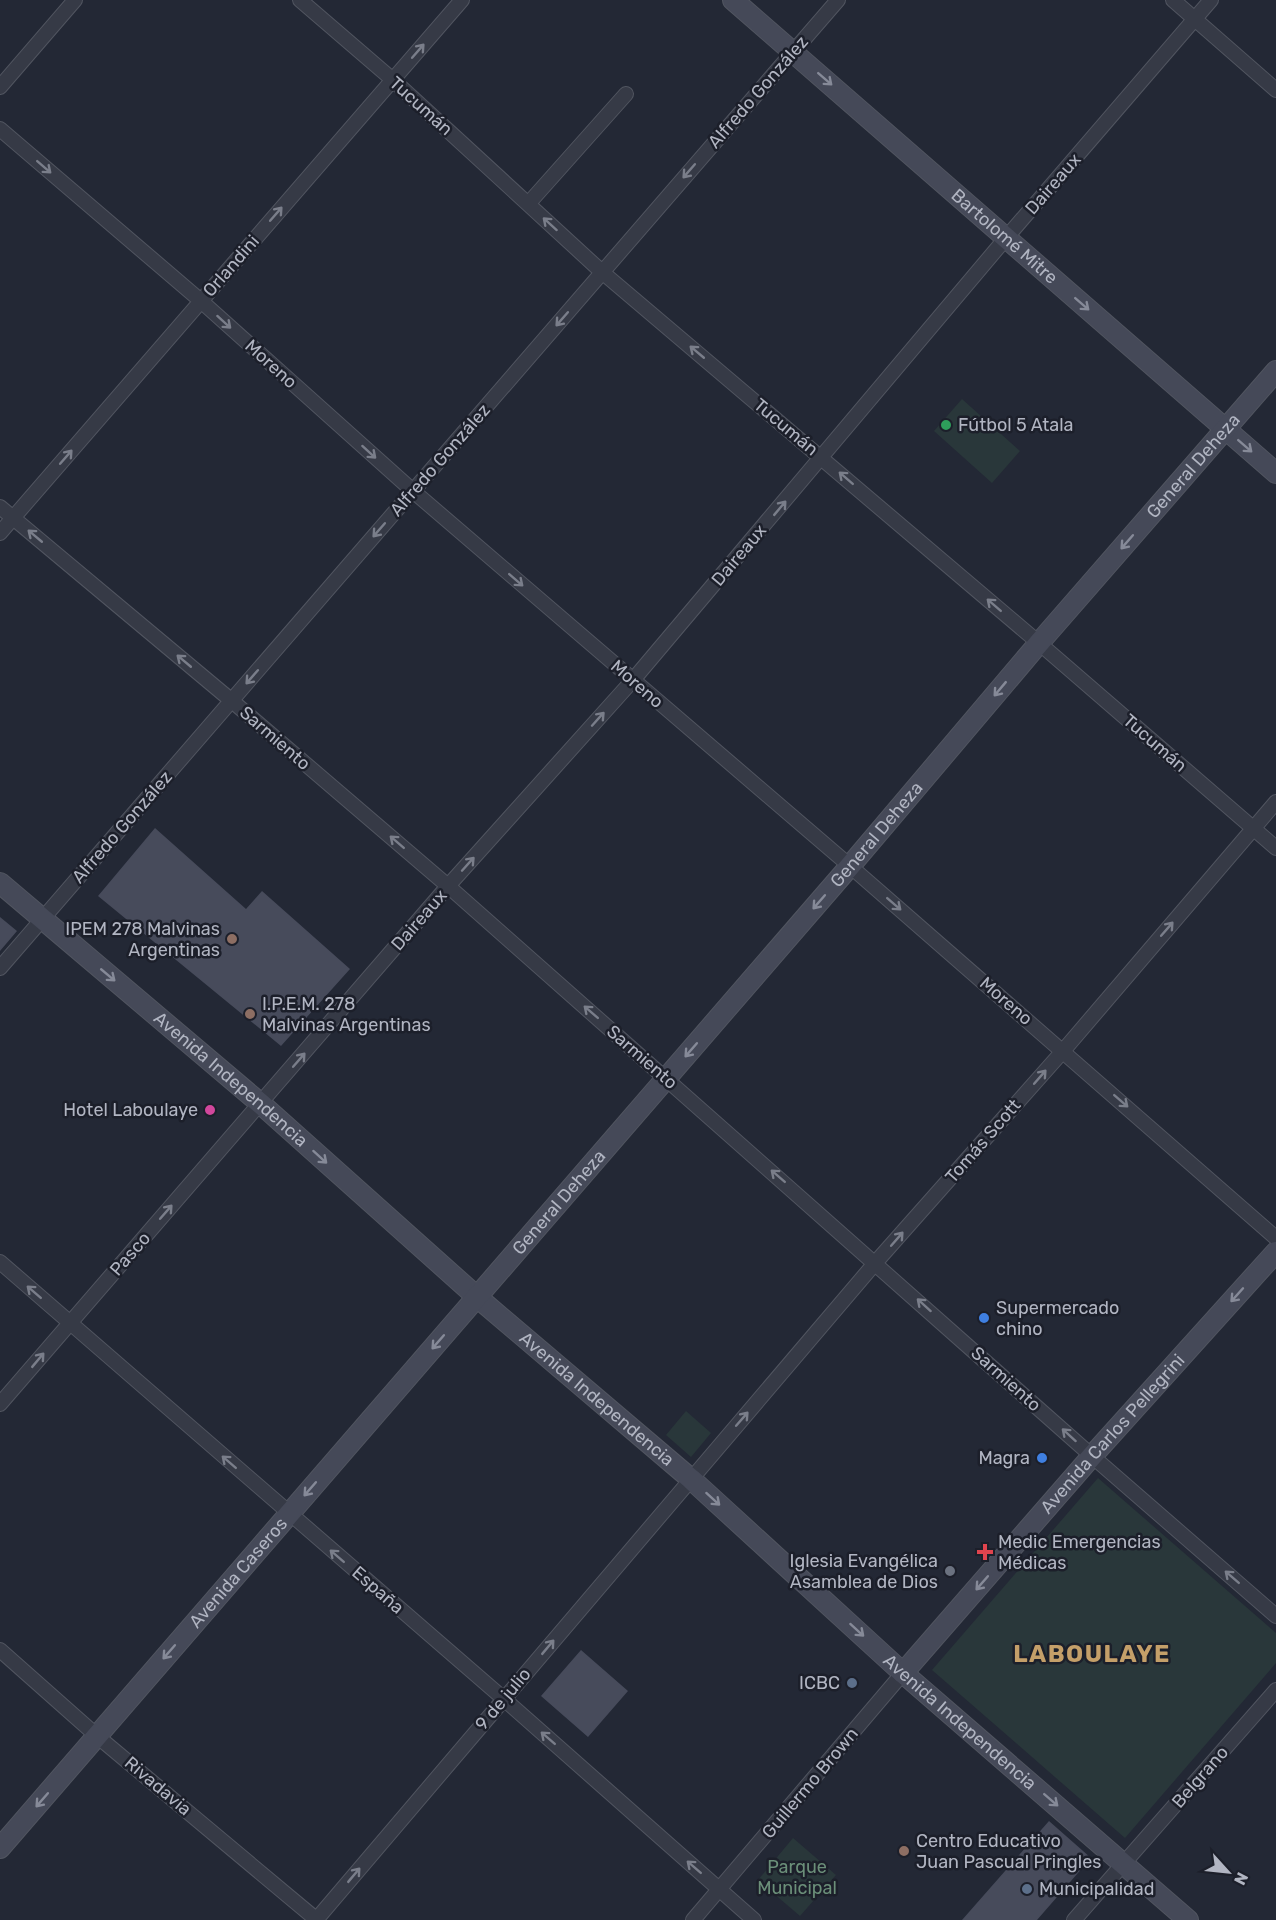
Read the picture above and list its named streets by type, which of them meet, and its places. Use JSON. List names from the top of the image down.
{
  "streets": {
    "main road": [
      "Bartolomé Mitre",
      "General Deheza",
      "Avenida Independencia",
      "Avenida Carlos Pellegrini",
      "Avenida Caseros"
    ],
    "street": [
      "Alfredo González",
      "Tucumán",
      "Daireaux",
      "Orlandini",
      "Moreno",
      "Sarmiento",
      "Tomás Scott",
      "Pasco",
      "España",
      "9 de julio",
      "Belgrano",
      "Guillermo Brown",
      "Rivadavia"
    ]
  },
  "crossings": [
    ["Alfredo González", "Tucumán"],
    ["Alfredo González", "Bartolomé Mitre"],
    ["Alfredo González", "Moreno"],
    ["Alfredo González", "Sarmiento"],
    ["Alfredo González", "Avenida Independencia"],
    ["Tucumán", "Daireaux"],
    ["Tucumán", "Orlandini"],
    ["Tucumán", "General Deheza"],
    ["Tucumán", "Tomás Scott"],
    ["Daireaux", "Bartolomé Mitre"],
    ["Daireaux", "Moreno"],
    ["Daireaux", "Sarmiento"],
    ["Daireaux", "Avenida Independencia"],
    ["Daireaux", "Pasco"],
    ["Bartolomé Mitre", "General Deheza"],
    ["Orlandini", "Moreno"],
    ["Orlandini", "Sarmiento"],
    ["Moreno", "General Deheza"],
    ["Moreno", "Tomás Scott"],
    ["General Deheza", "Sarmiento"],
    ["General Deheza", "Avenida Independencia"],
    ["General Deheza", "Avenida Caseros"],
    ["Sarmiento", "Tomás Scott"],
    ["Sarmiento", "Avenida Carlos Pellegrini"],
    ["Avenida Independencia", "Tomás Scott"],
    ["Avenida Independencia", "Pasco"],
    ["Avenida Independencia", "Avenida Carlos Pellegrini"],
    ["Avenida Independencia", "Avenida Caseros"],
    ["Avenida Independencia", "9 de julio"],
    ["Avenida Independencia", "Belgrano"],
    ["Avenida Independencia", "Guillermo Brown"],
    ["Tomás Scott", "9 de julio"],
    ["Pasco", "España"],
    ["Avenida Carlos Pellegrini", "Guillermo Brown"],
    ["Avenida Caseros", "España"],
    ["Avenida Caseros", "Rivadavia"],
    ["España", "9 de julio"],
    ["España", "Guillermo Brown"],
    ["9 de julio", "Rivadavia"]
  ],
  "one_way": [
    "Alfredo González",
    "Tucumán",
    "Daireaux",
    "Bartolomé Mitre",
    "Orlandini",
    "Moreno",
    "General Deheza",
    "Sarmiento",
    "Avenida Independencia",
    "Tomás Scott",
    "Pasco",
    "Avenida Carlos Pellegrini",
    "Avenida Caseros",
    "España",
    "9 de julio"
  ],
  "districts": ["LABOULAYE"],
  "parks": ["Parque Municipal"],
  "places": {
    "other": [
      "Fútbol 5 Atala",
      "IPEM 278 Malvinas Argentinas",
      "I.P.E.M. 278 Malvinas Argentinas",
      "Hotel Laboulaye",
      "Supermercado chino",
      "Magra",
      "Iglesia Evangélica Asamblea de Dios",
      "ICBC",
      "Centro Educativo Juan Pascual Pringles",
      "Municipalidad"
    ],
    "health": ["Medic Emergencias Médicas"]
  },
  "north": "bottom right"
}
